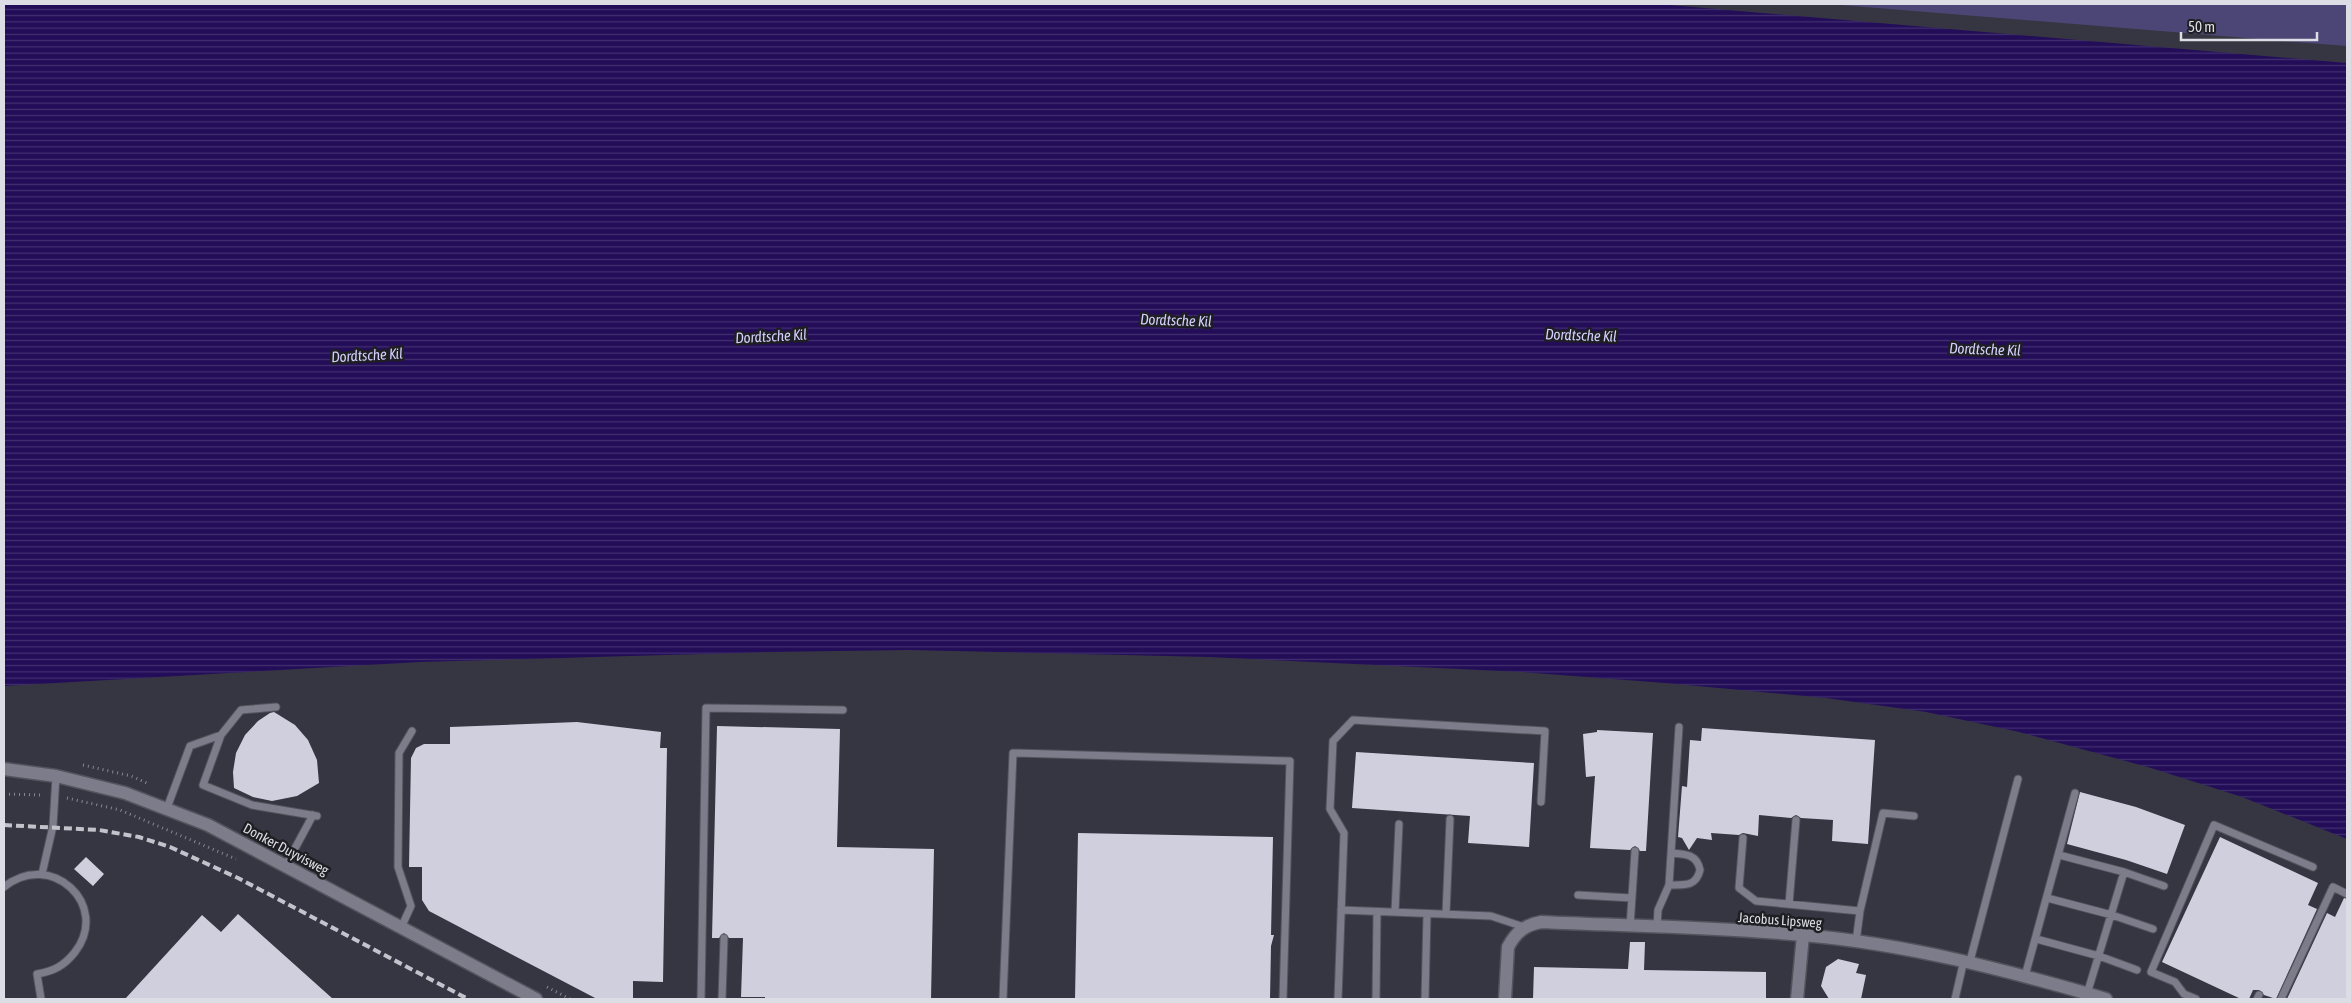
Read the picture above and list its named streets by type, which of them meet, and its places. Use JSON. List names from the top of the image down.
{
  "streets": {
    "street": ["Donker Duyvisweg", "Jacobus Lipsweg"]
  },
  "water": ["Dordtsche Kil"],
  "scale_bar": "50 m"
}
